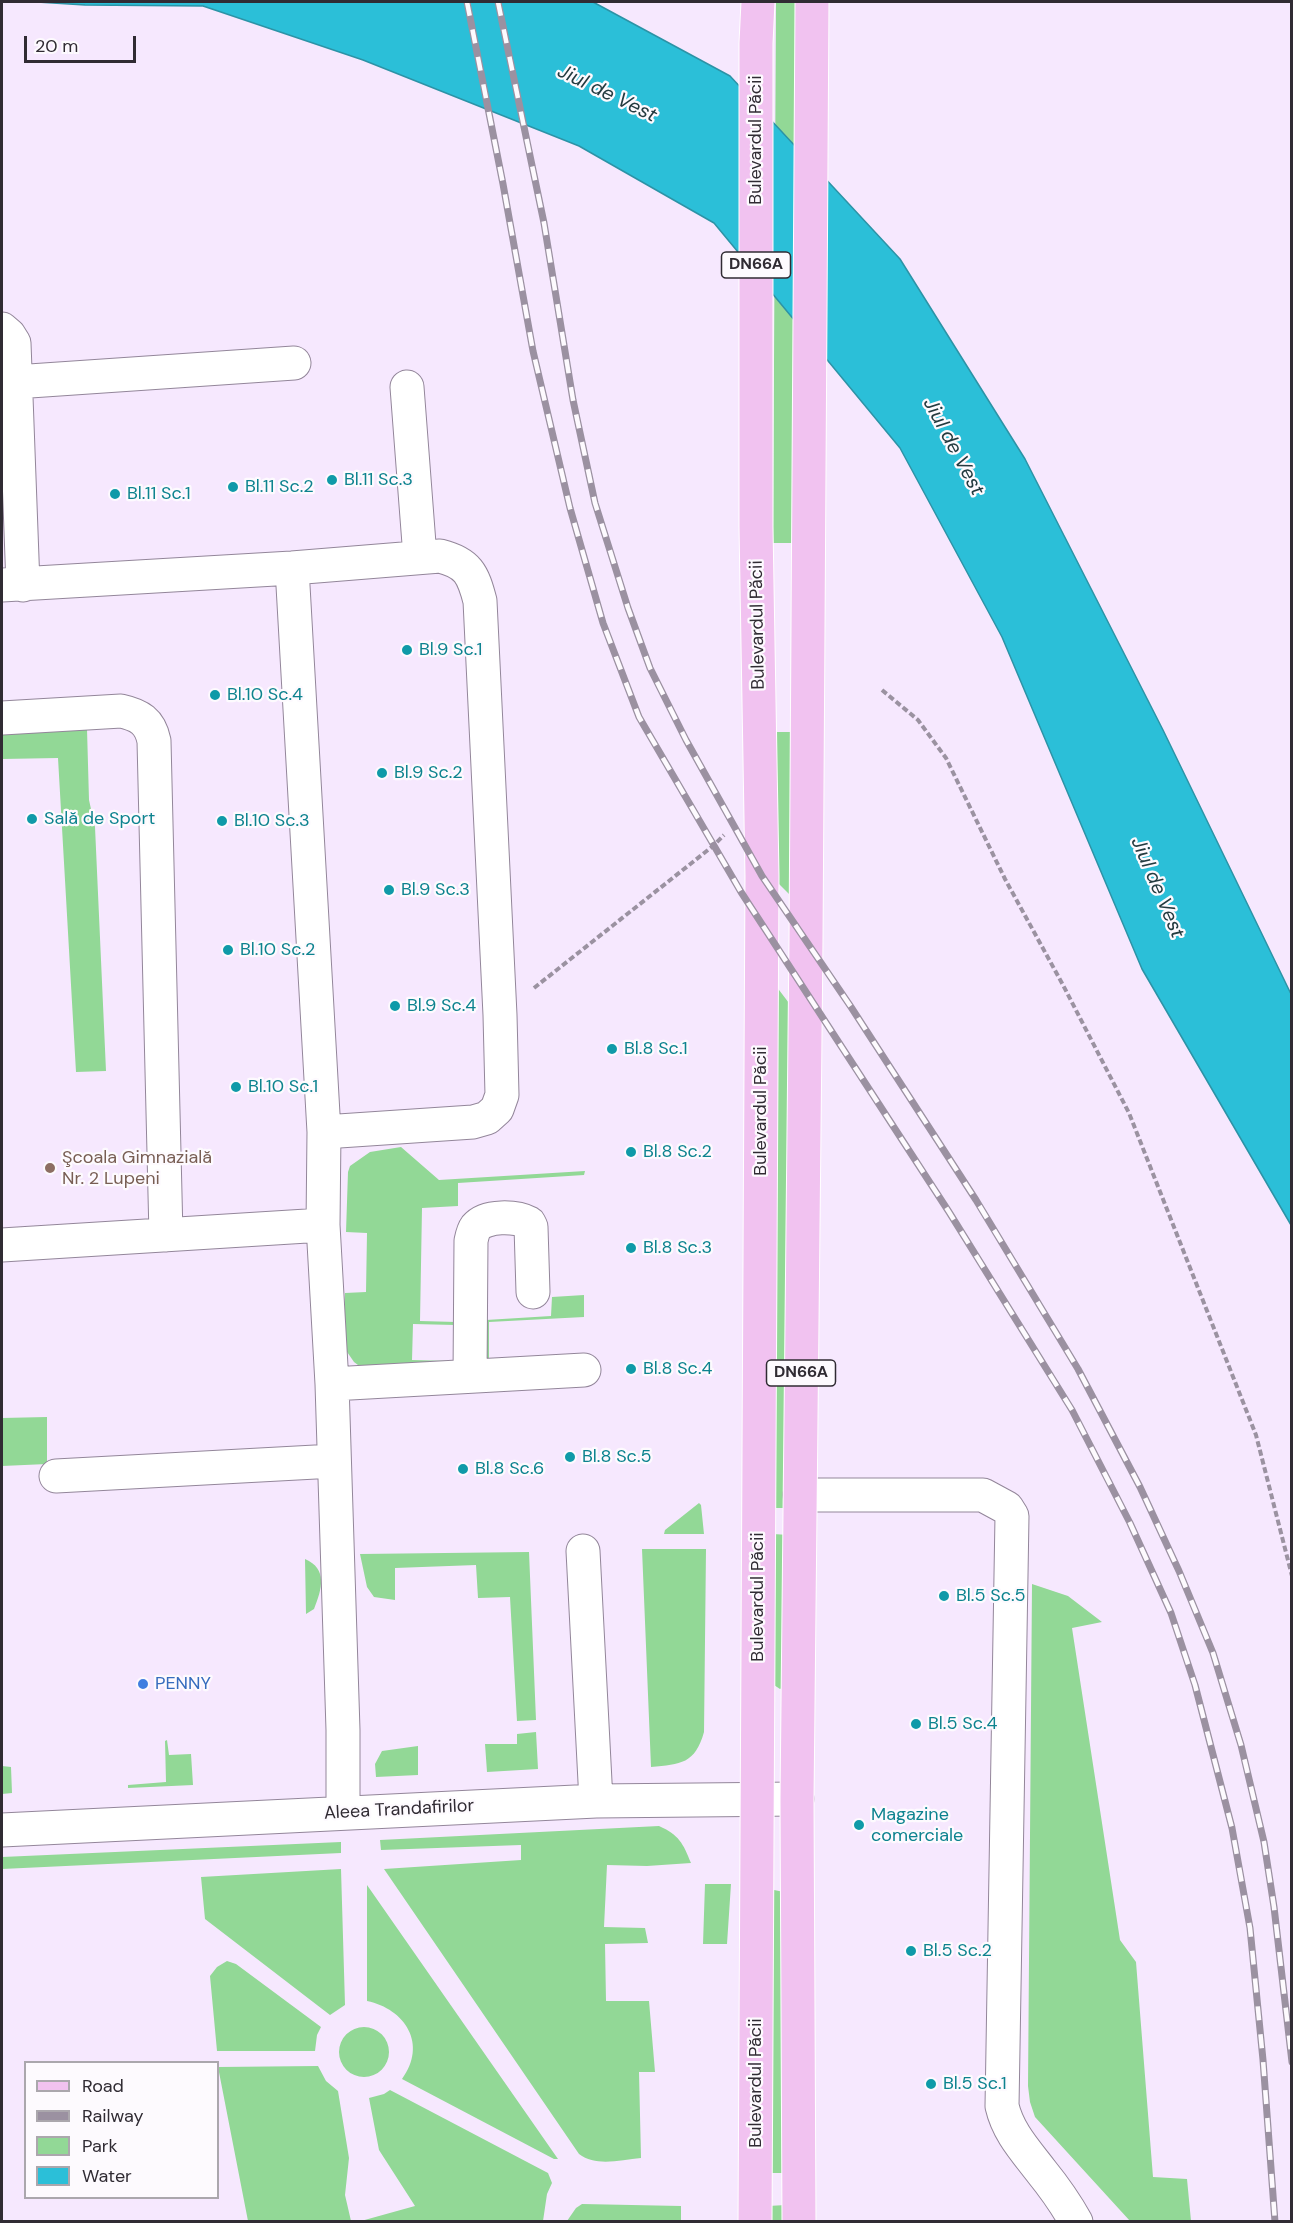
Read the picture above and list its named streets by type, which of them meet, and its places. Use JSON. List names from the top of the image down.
{
  "streets": {
    "main road": ["Bulevardul Păcii", "DN66A"],
    "street": ["Aleea Trandafirilor"]
  },
  "crossings": [
    ["Bulevardul Păcii", "Aleea Trandafirilor"],
    ["DN66A", "Aleea Trandafirilor"]
  ],
  "water": ["Jiul de Vest"],
  "places": [
    "Bl.11 Sc.3",
    "Bl.11 Sc.2",
    "Bl.11 Sc.1",
    "Bl.9 Sc.1",
    "Bl.10 Sc.4",
    "Bl.9 Sc.2",
    "Sală de Sport",
    "Bl.10 Sc.3",
    "Bl.9 Sc.3",
    "Bl.10 Sc.2",
    "Bl.9 Sc.4",
    "Bl.8 Sc.1",
    "Bl.10 Sc.1",
    "Bl.8 Sc.2",
    "Şcoala Gimnazială Nr. 2 Lupeni",
    "Bl.8 Sc.3",
    "Bl.8 Sc.4",
    "Bl.8 Sc.5",
    "Bl.8 Sc.6",
    "Bl.5 Sc.5",
    "PENNY",
    "Bl.5 Sc.4",
    "Magazine comerciale",
    "Bl.5 Sc.2",
    "Bl.5 Sc.1"
  ],
  "legend": [
    "Road",
    "Railway",
    "Park",
    "Water"
  ],
  "scale_bar": "20 m"
}
